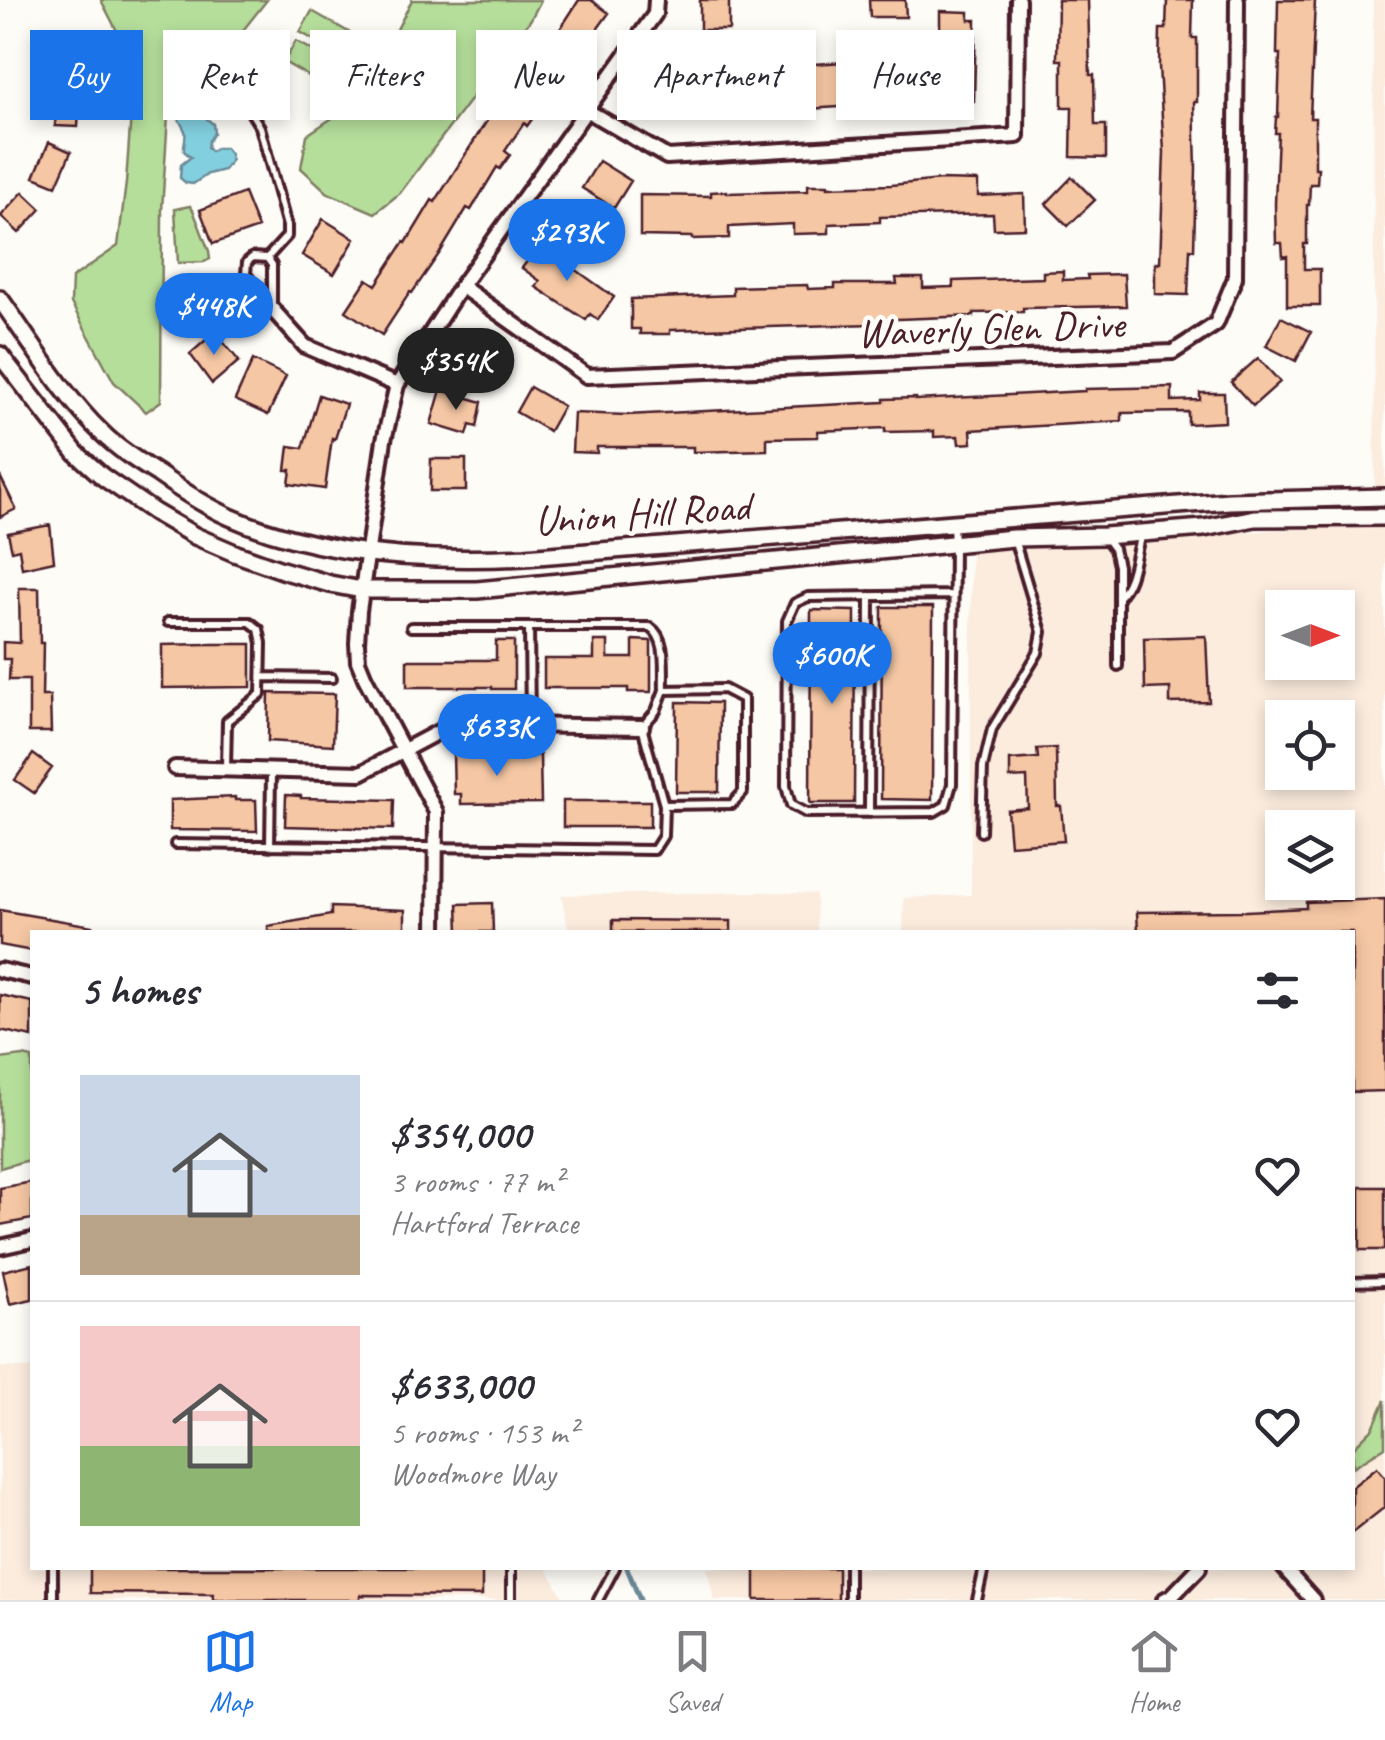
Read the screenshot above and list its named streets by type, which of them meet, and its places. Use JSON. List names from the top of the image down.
{
  "streets": {
    "street": ["Waverly Glen Drive", "Union Hill Road"]
  },
  "north": "right",
  "page": {
    "chip": [
      "Buy",
      "Rent",
      "Filters",
      "New",
      "Apartment",
      "House"
    ],
    "price": [
      "$293K",
      "$448K",
      "$354K",
      "$600K",
      "$633K"
    ],
    "heading": "5 homes",
    "list": [
      {
        "name": "$354,000",
        "note": "3 rooms · 77 m² · Hartford Terrace"
      },
      {
        "name": "$633,000",
        "note": "5 rooms · 153 m² · Woodmore Way"
      }
    ],
    "tabs": ["Map", "Saved", "Home"]
  }
}
